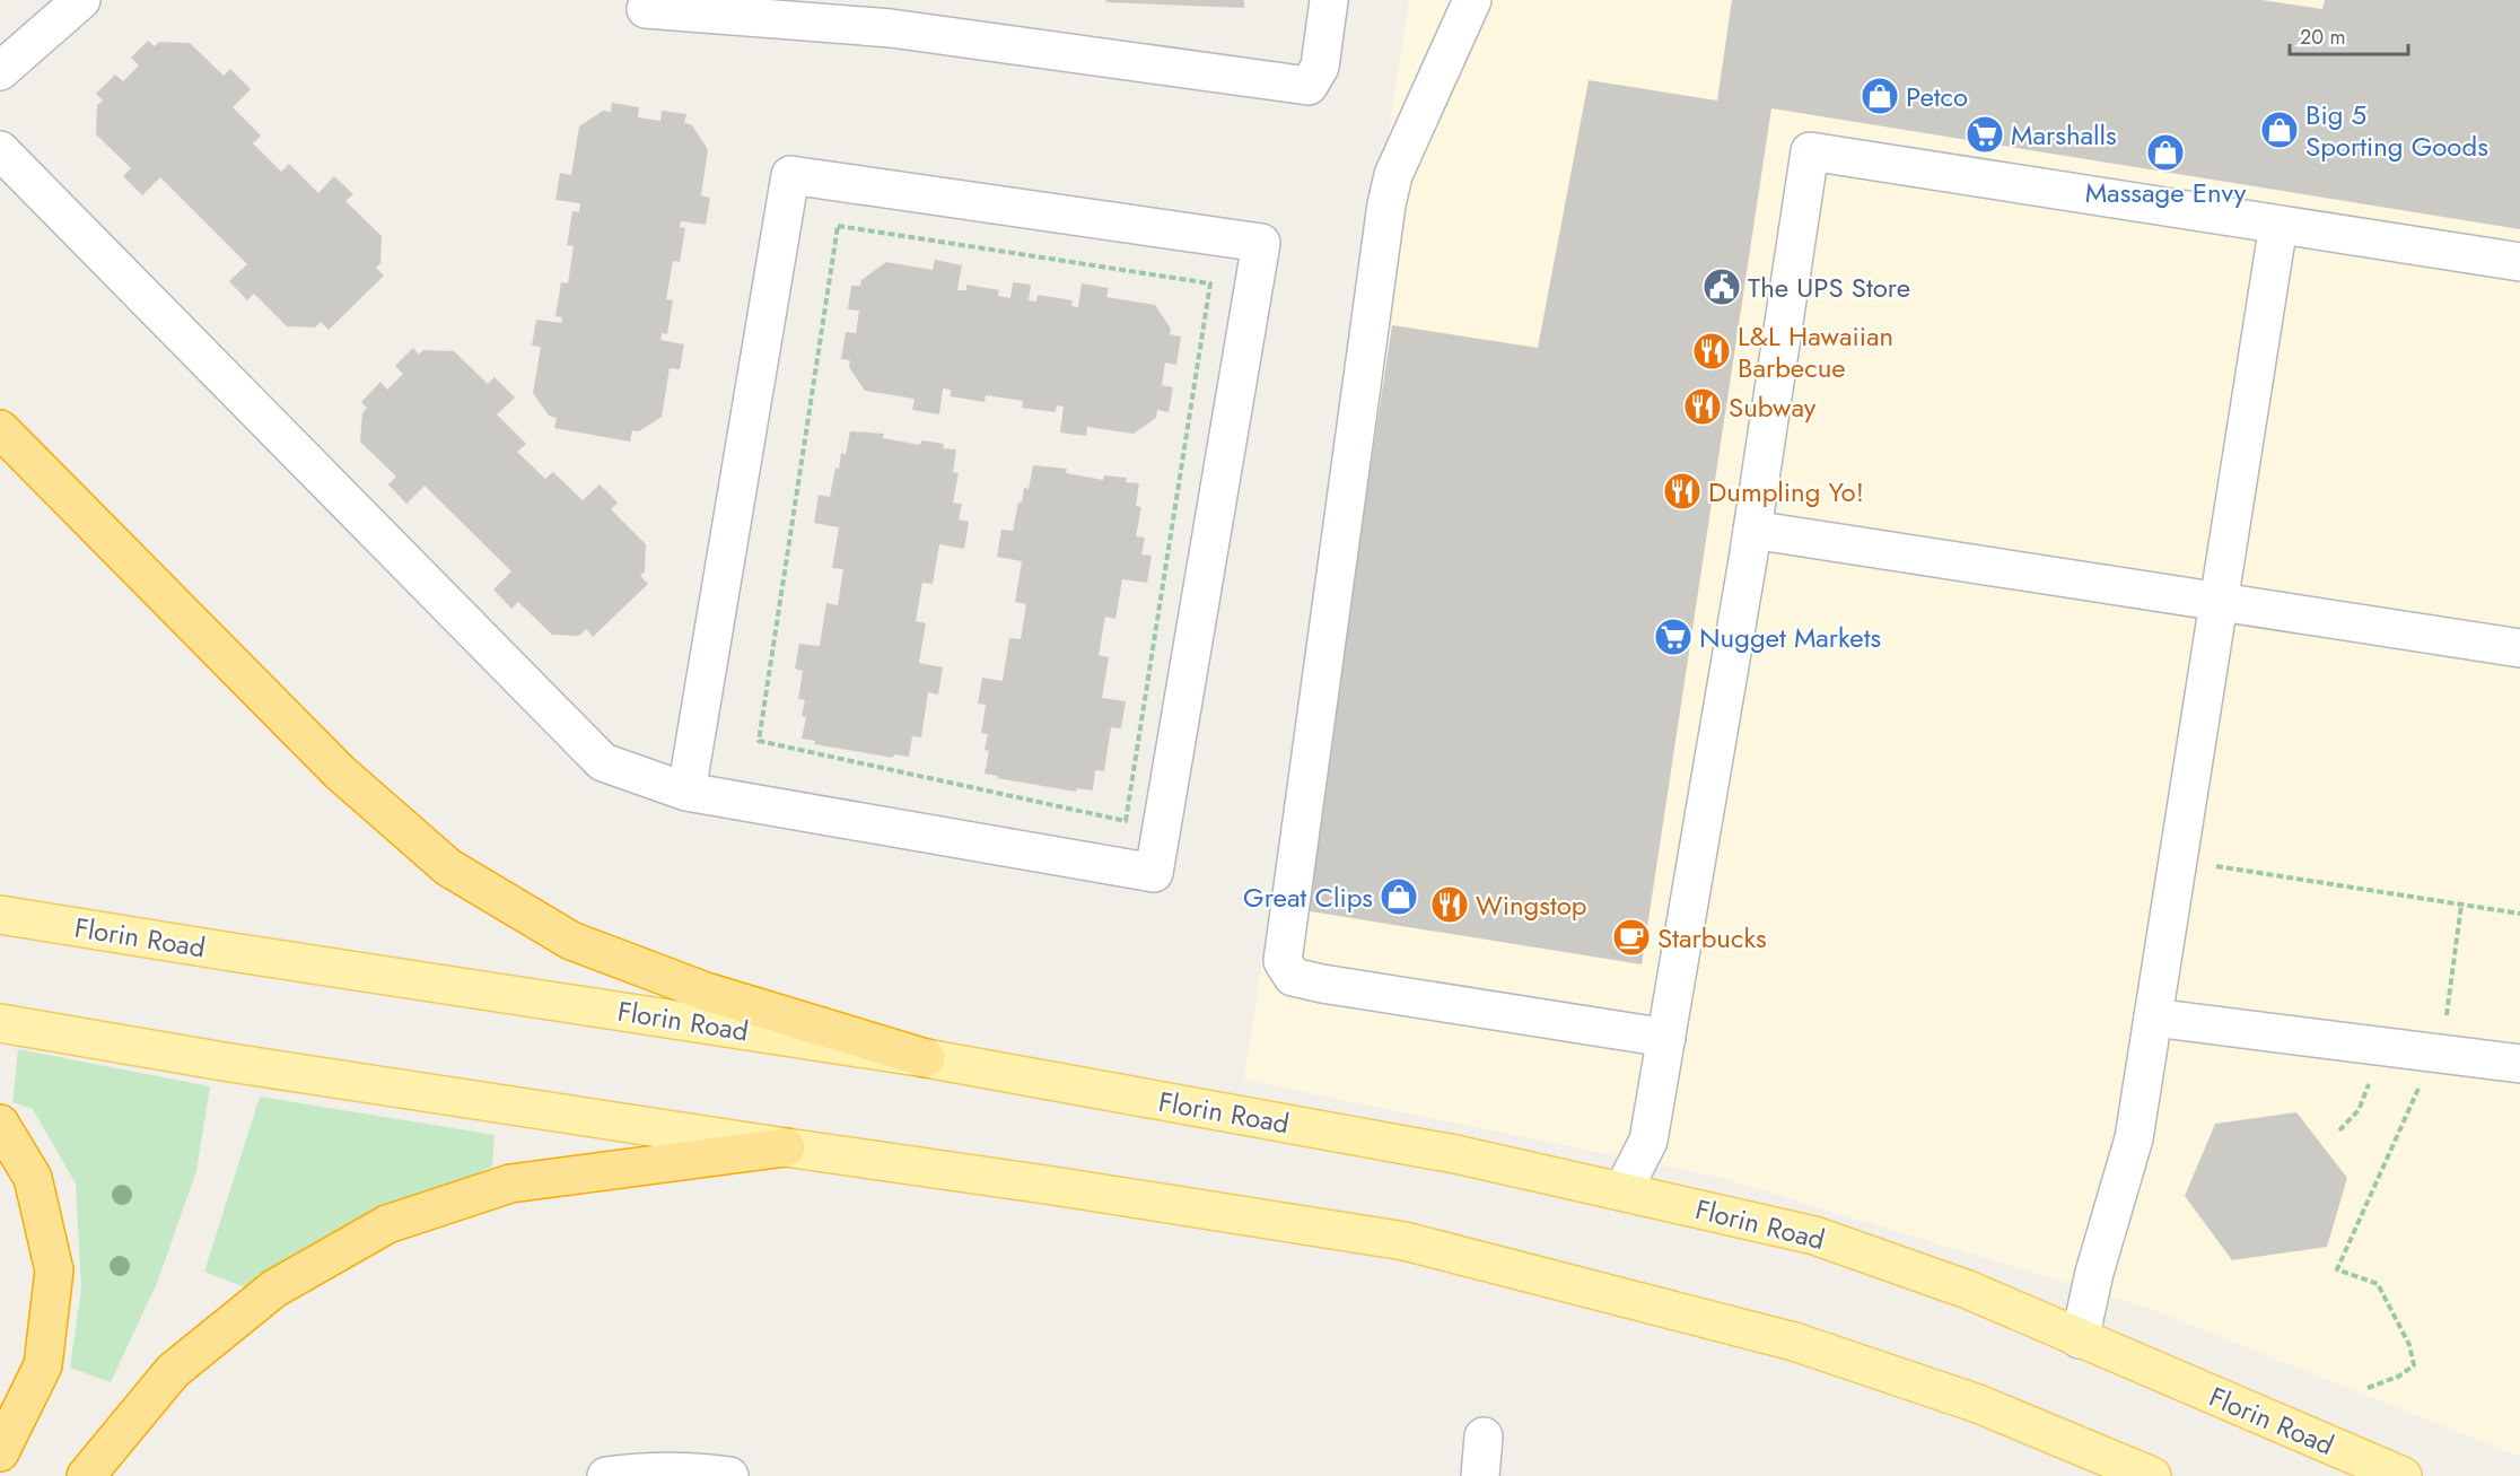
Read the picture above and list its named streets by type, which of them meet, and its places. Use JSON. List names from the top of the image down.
{
  "streets": {
    "main road": ["Florin Road"]
  },
  "places": {
    "shop": [
      "Petco",
      "Big 5 Sporting Goods",
      "Massage Envy",
      "Great Clips"
    ],
    "supermarket": ["Marshalls", "Nugget Markets"],
    "public building": ["The UPS Store"],
    "restaurant": [
      "L&L Hawaiian Barbecue",
      "Subway",
      "Dumpling Yo!",
      "Wingstop"
    ],
    "cafe": ["Starbucks"]
  },
  "scale_bar": "20 m"
}
